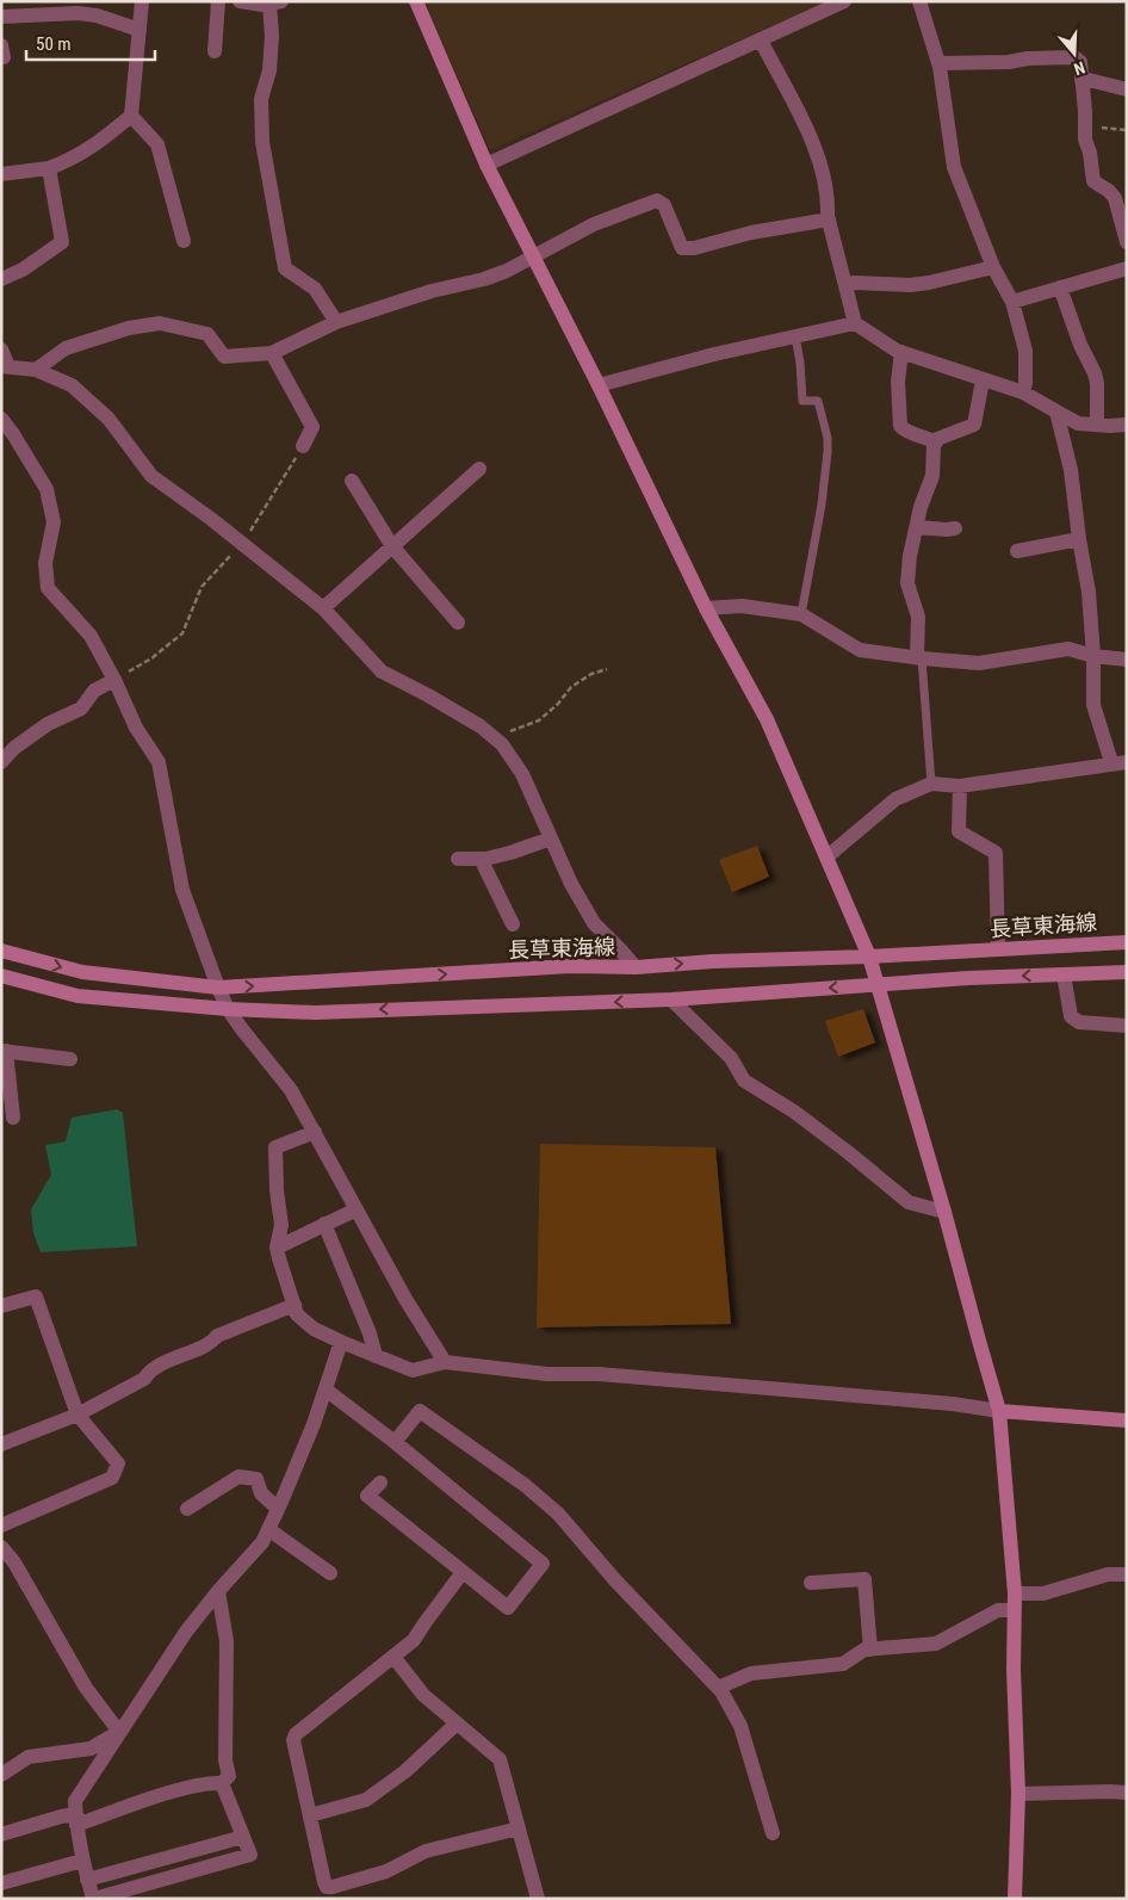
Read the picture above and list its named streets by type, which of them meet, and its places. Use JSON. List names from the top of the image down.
{
  "streets": {
    "main road": ["長草東海線"]
  },
  "scale_bar": "50 m",
  "north": "bottom"
}
